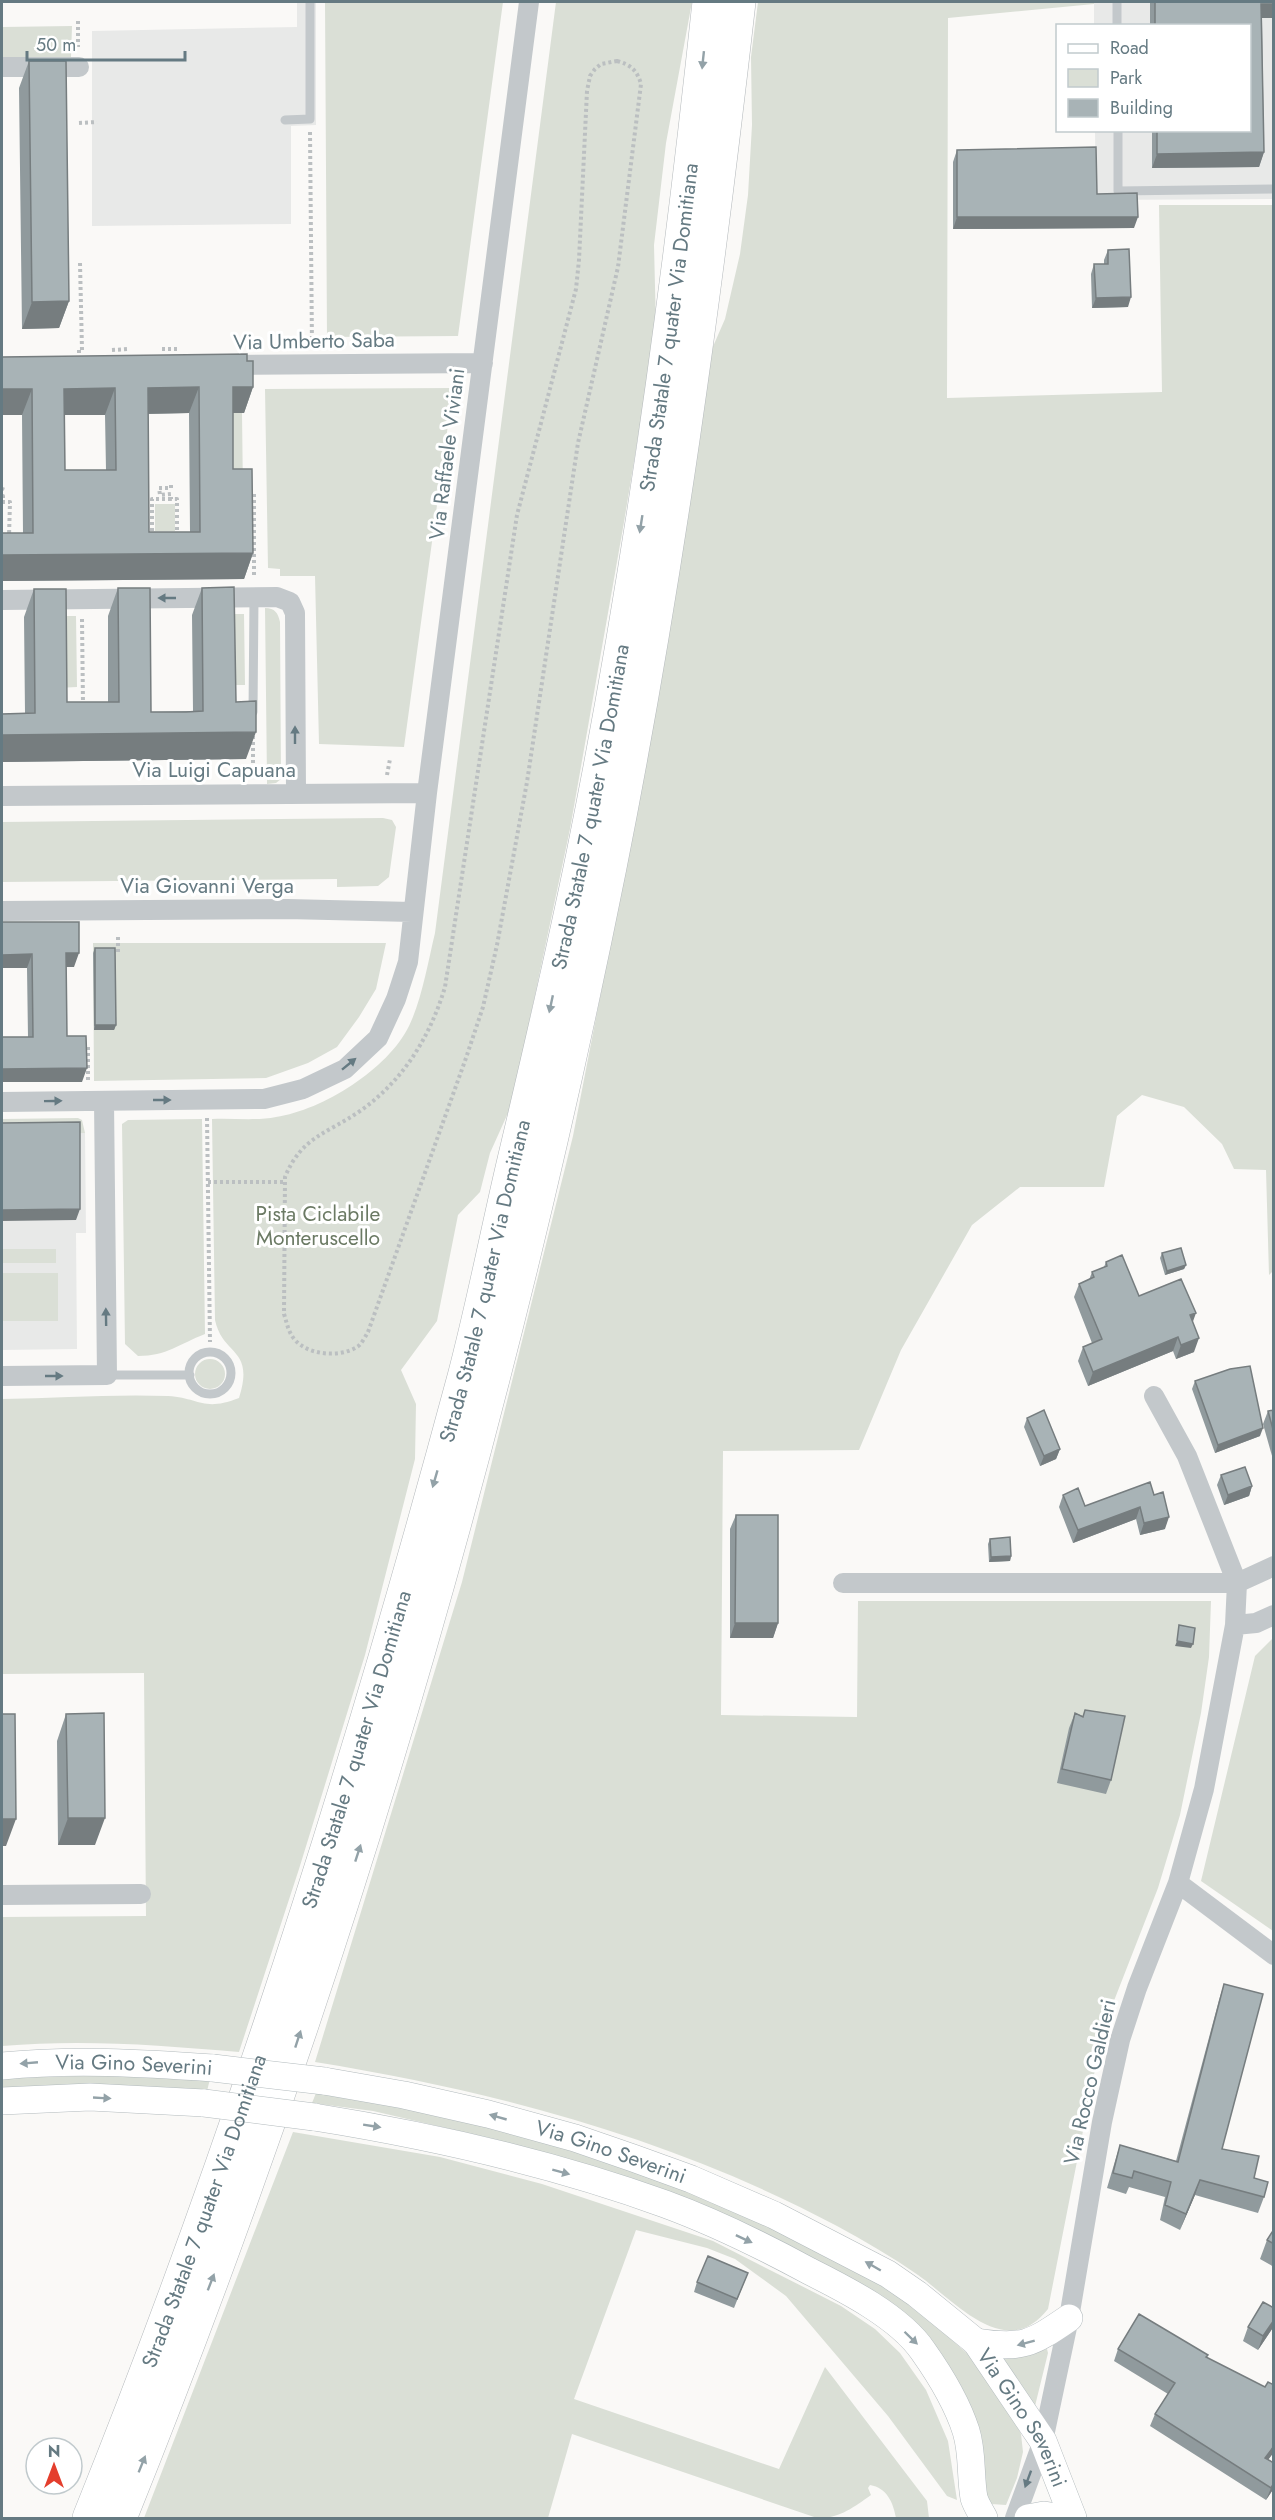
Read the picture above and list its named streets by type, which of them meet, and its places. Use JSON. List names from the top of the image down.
{
  "streets": {
    "highway": ["Strada Statale 7 quater Via Domitiana"],
    "street": [
      "Via Umberto Saba",
      "Via Raffaele Viviani",
      "Via Luigi Capuana",
      "Via Giovanni Verga",
      "Via Gino Severini",
      "Via Rocco Galdieri"
    ]
  },
  "crossings": [
    ["Via Umberto Saba", "Via Raffaele Viviani"],
    ["Via Raffaele Viviani", "Via Luigi Capuana"],
    ["Via Raffaele Viviani", "Via Giovanni Verga"],
    ["Via Gino Severini", "Via Rocco Galdieri"]
  ],
  "parks": ["Pista Ciclabile Monteruscello"],
  "legend": ["Road", "Park", "Building"],
  "scale_bar": "50 m",
  "north": "top"
}
